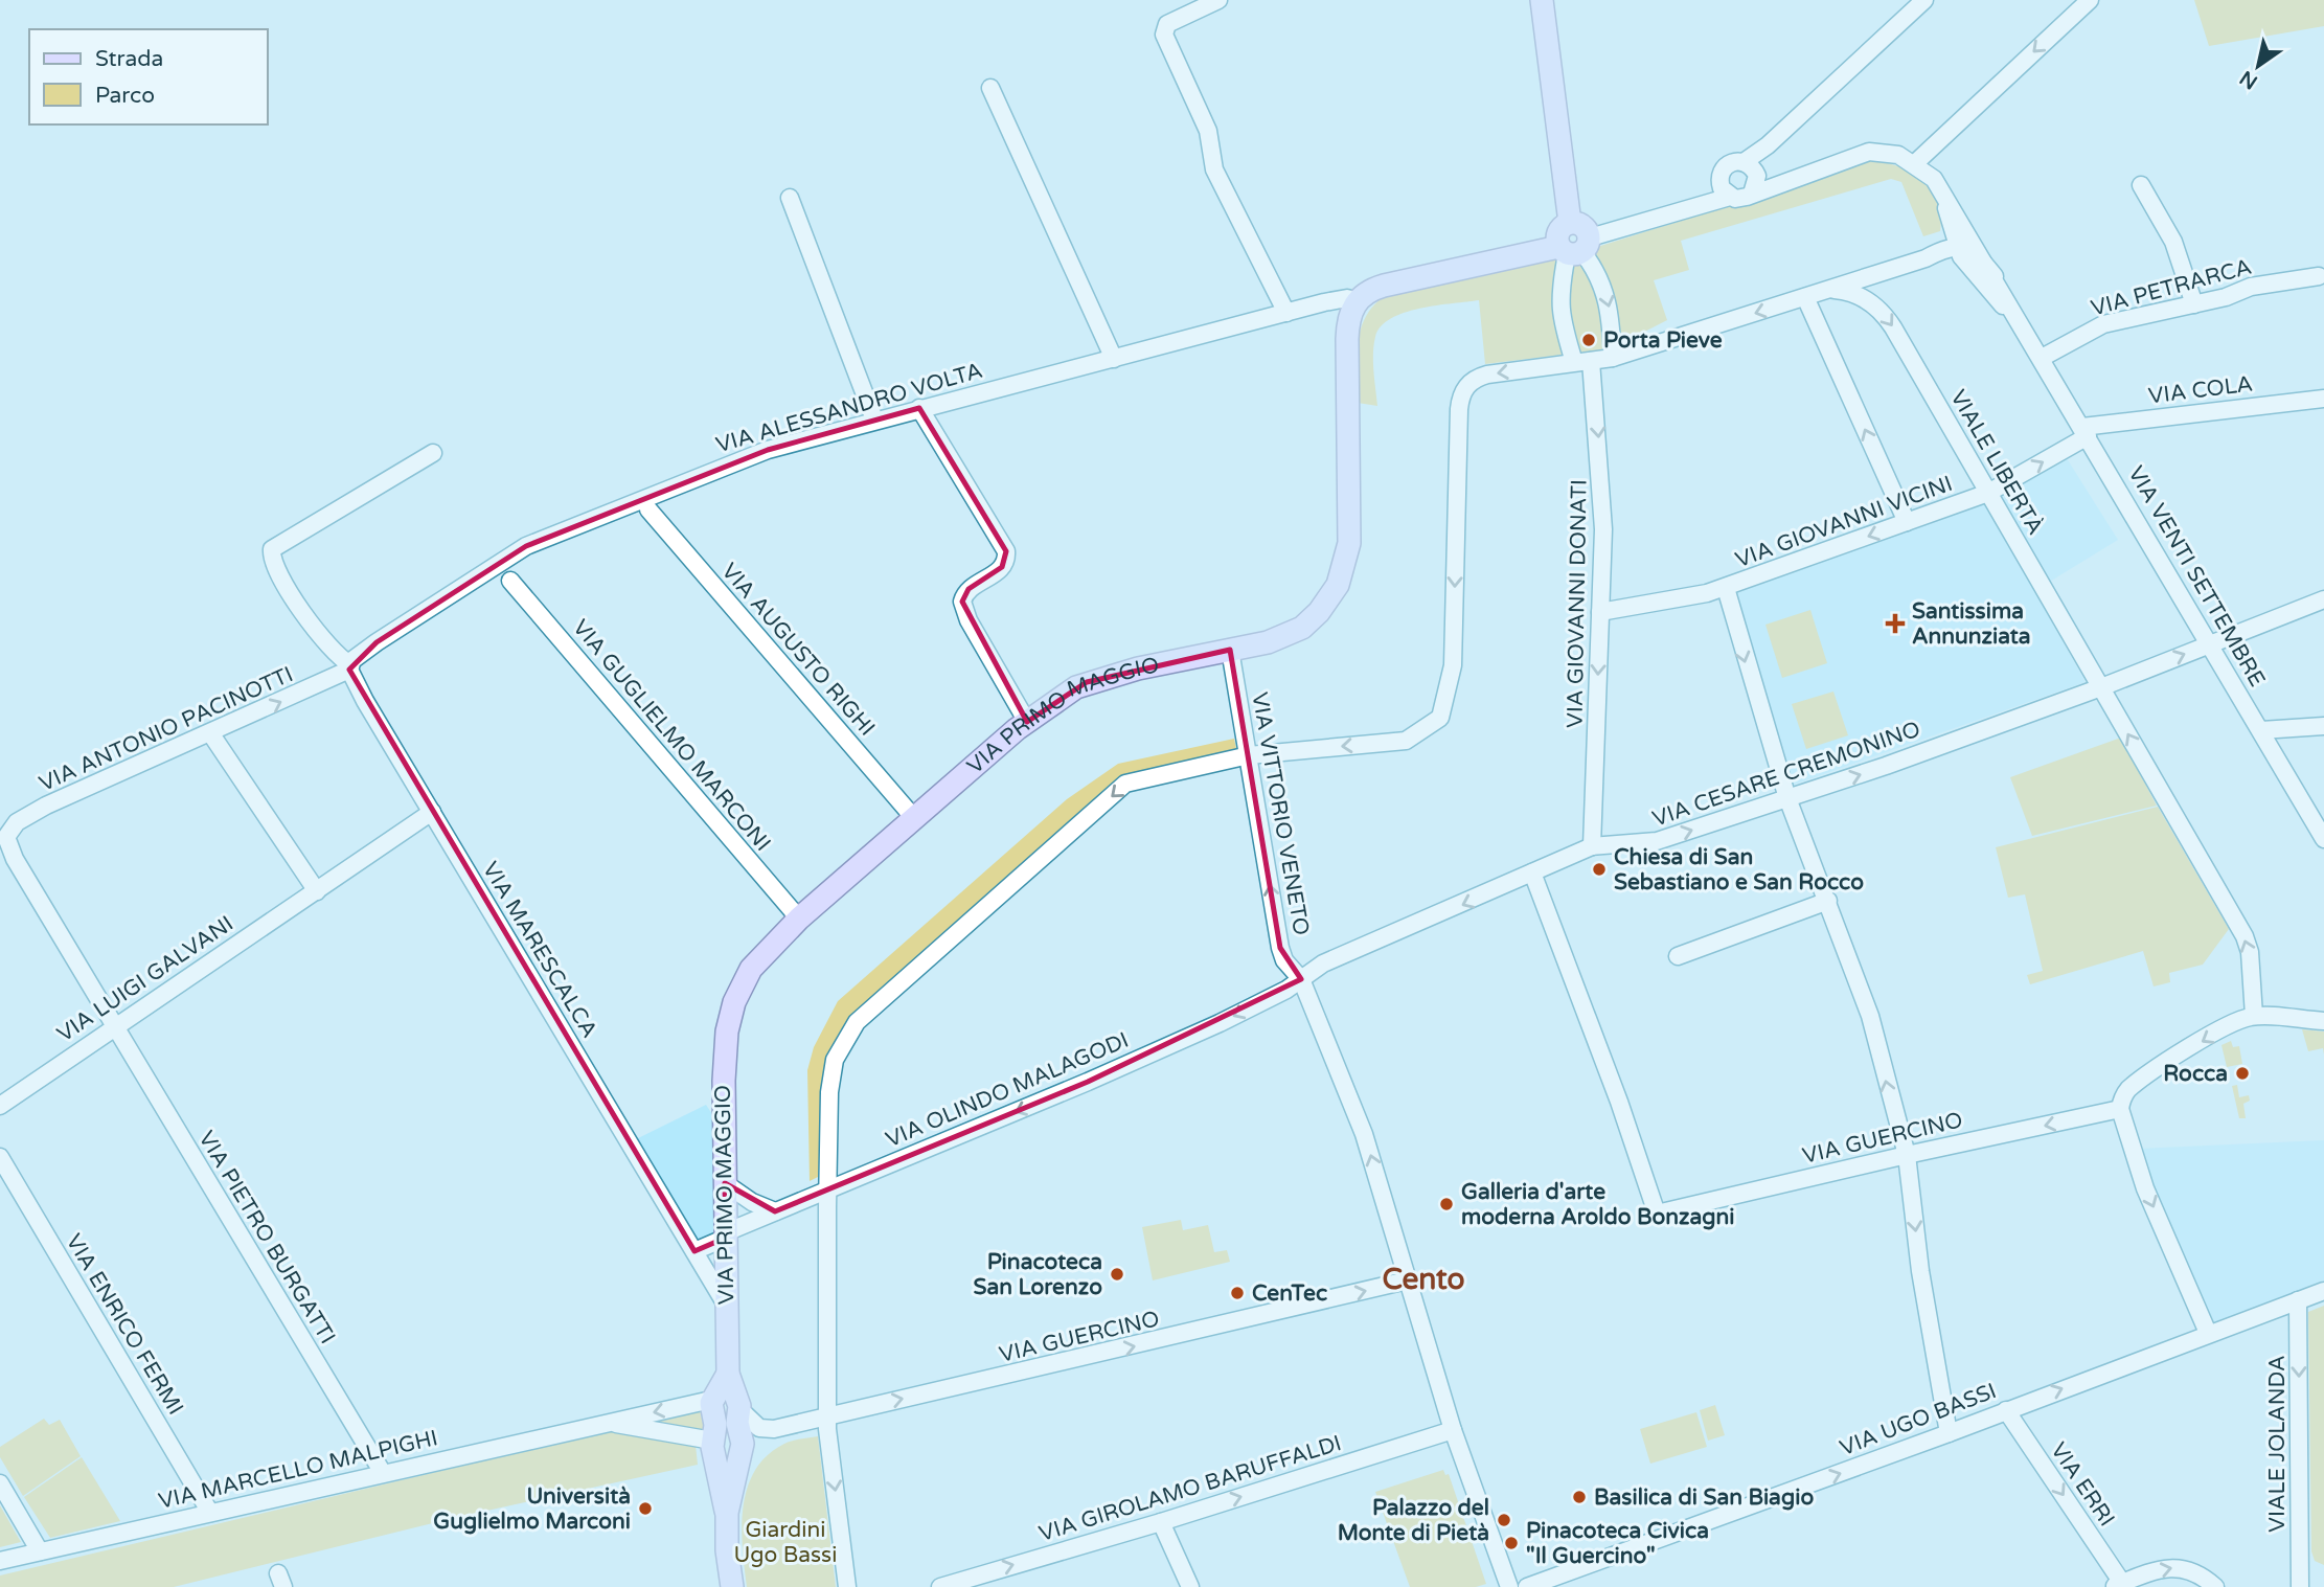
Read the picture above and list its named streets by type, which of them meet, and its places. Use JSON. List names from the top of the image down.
{
  "streets": {
    "main road": ["VIA PRIMO MAGGIO"],
    "street": [
      "VIA PETRARCA",
      "VIA COLA",
      "VIA ALESSANDRO VOLTA",
      "VIALE LIBERTÀ",
      "VIA GIOVANNI VICINI",
      "VIA VENTI SETTEMBRE",
      "VIA GIOVANNI DONATI",
      "VIA AUGUSTO RIGHI",
      "VIA ANTONIO PACINOTTI",
      "VIA GUGLIELMO MARCONI",
      "VIA CESARE CREMONINO",
      "VIA VITTORIO VENETO",
      "VIA MARESCALCA",
      "VIA LUIGI GALVANI",
      "VIA OLINDO MALAGODI",
      "VIA GUERCINO",
      "VIA PIETRO BURGATTI",
      "VIA ENRICO FERMI",
      "VIA UGO BASSI",
      "VIALE JOLANDA",
      "VIA MARCELLO MALPIGHI",
      "VIA ERRI",
      "VIA GIROLAMO BARUFFALDI"
    ]
  },
  "crossings": [
    ["VIA PETRARCA", "VIA VENTI SETTEMBRE"],
    ["VIA COLA", "VIA GIOVANNI VICINI"],
    ["VIA COLA", "VIA VENTI SETTEMBRE"],
    ["VIA ALESSANDRO VOLTA", "VIA PRIMO MAGGIO"],
    ["VIA ALESSANDRO VOLTA", "VIA ANTONIO PACINOTTI"],
    ["VIA ALESSANDRO VOLTA", "VIA MARESCALCA"],
    ["VIALE LIBERTÀ", "VIA GIOVANNI VICINI"],
    ["VIALE LIBERTÀ", "VIA CESARE CREMONINO"],
    ["VIA GIOVANNI VICINI", "VIA VENTI SETTEMBRE"],
    ["VIA GIOVANNI VICINI", "VIA GIOVANNI DONATI"],
    ["VIA VENTI SETTEMBRE", "VIA CESARE CREMONINO"],
    ["VIA GIOVANNI DONATI", "VIA CESARE CREMONINO"],
    ["VIA AUGUSTO RIGHI", "VIA PRIMO MAGGIO"],
    ["VIA PRIMO MAGGIO", "VIA GUGLIELMO MARCONI"],
    ["VIA PRIMO MAGGIO", "VIA VITTORIO VENETO"],
    ["VIA PRIMO MAGGIO", "VIA MARESCALCA"],
    ["VIA PRIMO MAGGIO", "VIA OLINDO MALAGODI"],
    ["VIA PRIMO MAGGIO", "VIA MARCELLO MALPIGHI"],
    ["VIA ANTONIO PACINOTTI", "VIA MARESCALCA"],
    ["VIA ANTONIO PACINOTTI", "VIA LUIGI GALVANI"],
    ["VIA ANTONIO PACINOTTI", "VIA PIETRO BURGATTI"],
    ["VIA CESARE CREMONINO", "VIA VITTORIO VENETO"],
    ["VIA CESARE CREMONINO", "VIA OLINDO MALAGODI"],
    ["VIA CESARE CREMONINO", "VIA GUERCINO"],
    ["VIA VITTORIO VENETO", "VIA OLINDO MALAGODI"],
    ["VIA VITTORIO VENETO", "VIA GUERCINO"],
    ["VIA VITTORIO VENETO", "VIA GIROLAMO BARUFFALDI"],
    ["VIA MARESCALCA", "VIA LUIGI GALVANI"],
    ["VIA LUIGI GALVANI", "VIA PIETRO BURGATTI"],
    ["VIA PIETRO BURGATTI", "VIA MARCELLO MALPIGHI"],
    ["VIA ENRICO FERMI", "VIA MARCELLO MALPIGHI"],
    ["VIA UGO BASSI", "VIALE JOLANDA"],
    ["VIA UGO BASSI", "VIA ERRI"]
  ],
  "one_way": [
    "VIA GIOVANNI DONATI",
    "VIA VITTORIO VENETO",
    "VIA OLINDO MALAGODI",
    "VIA UGO BASSI",
    "VIALE JOLANDA",
    "VIA ERRI",
    "VIA GIROLAMO BARUFFALDI"
  ],
  "districts": ["Cento"],
  "parks": ["Giardini Ugo Bassi"],
  "places": {
    "other": [
      "Porta Pieve",
      "Chiesa di San Sebastiano e San Rocco",
      "Rocca",
      "Galleria d'arte moderna Aroldo Bonzagni",
      "Pinacoteca San Lorenzo",
      "CenTec",
      "Basilica di San Biagio",
      "Università Guglielmo Marconi",
      "Palazzo del Monte di Pietà",
      "Pinacoteca Civica \"Il Guercino\""
    ],
    "health": ["Santissima Annunziata"]
  },
  "legend": ["Strada", "Parco"],
  "north": "bottom left"
}
